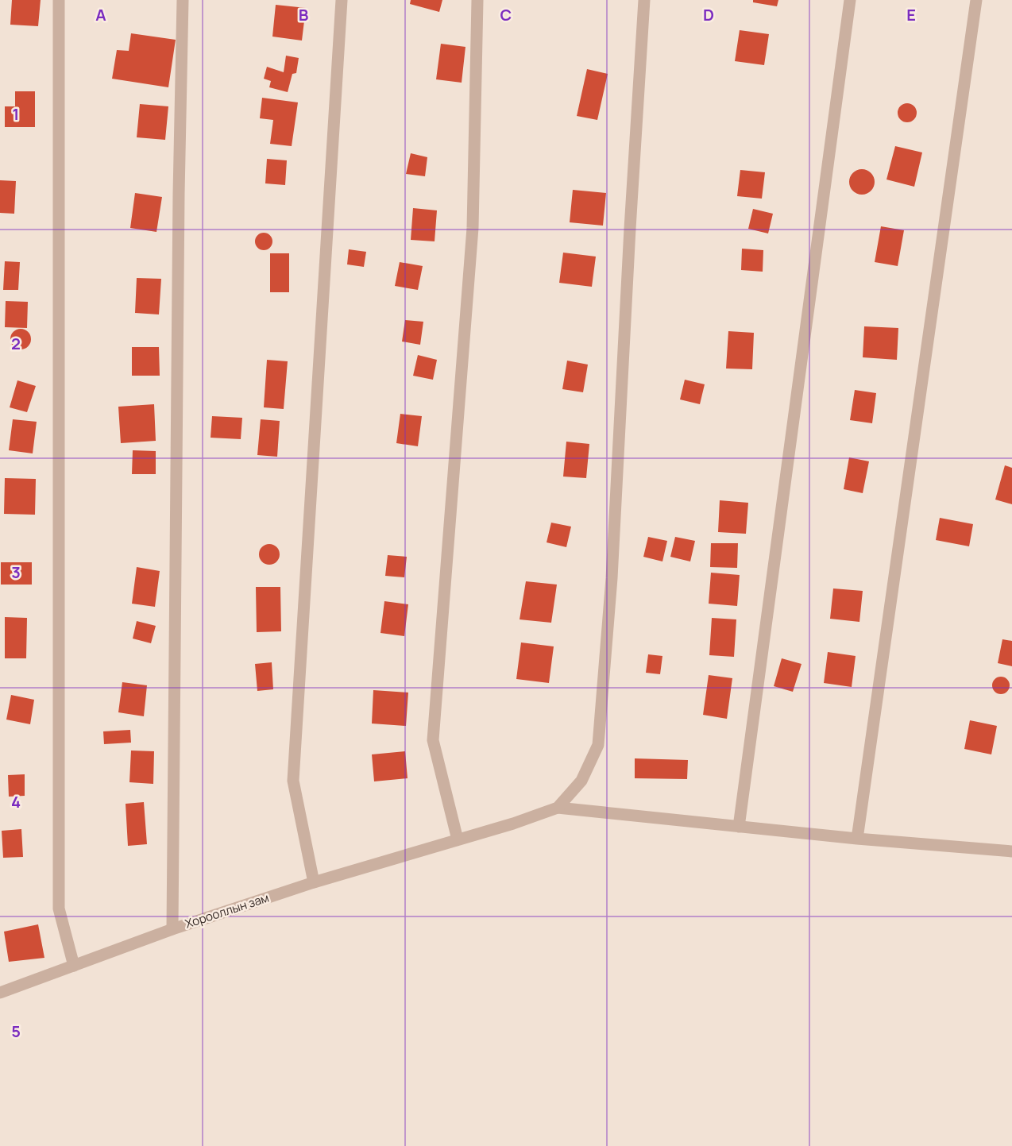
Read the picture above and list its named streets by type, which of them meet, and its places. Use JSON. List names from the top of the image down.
{
  "streets": {
    "street": ["Хорооллын зам"]
  },
  "grid": {
    "columns": [
      "A",
      "B",
      "C",
      "D",
      "E"
    ],
    "rows": [
      "1",
      "2",
      "3",
      "4",
      "5"
    ]
  }
}
